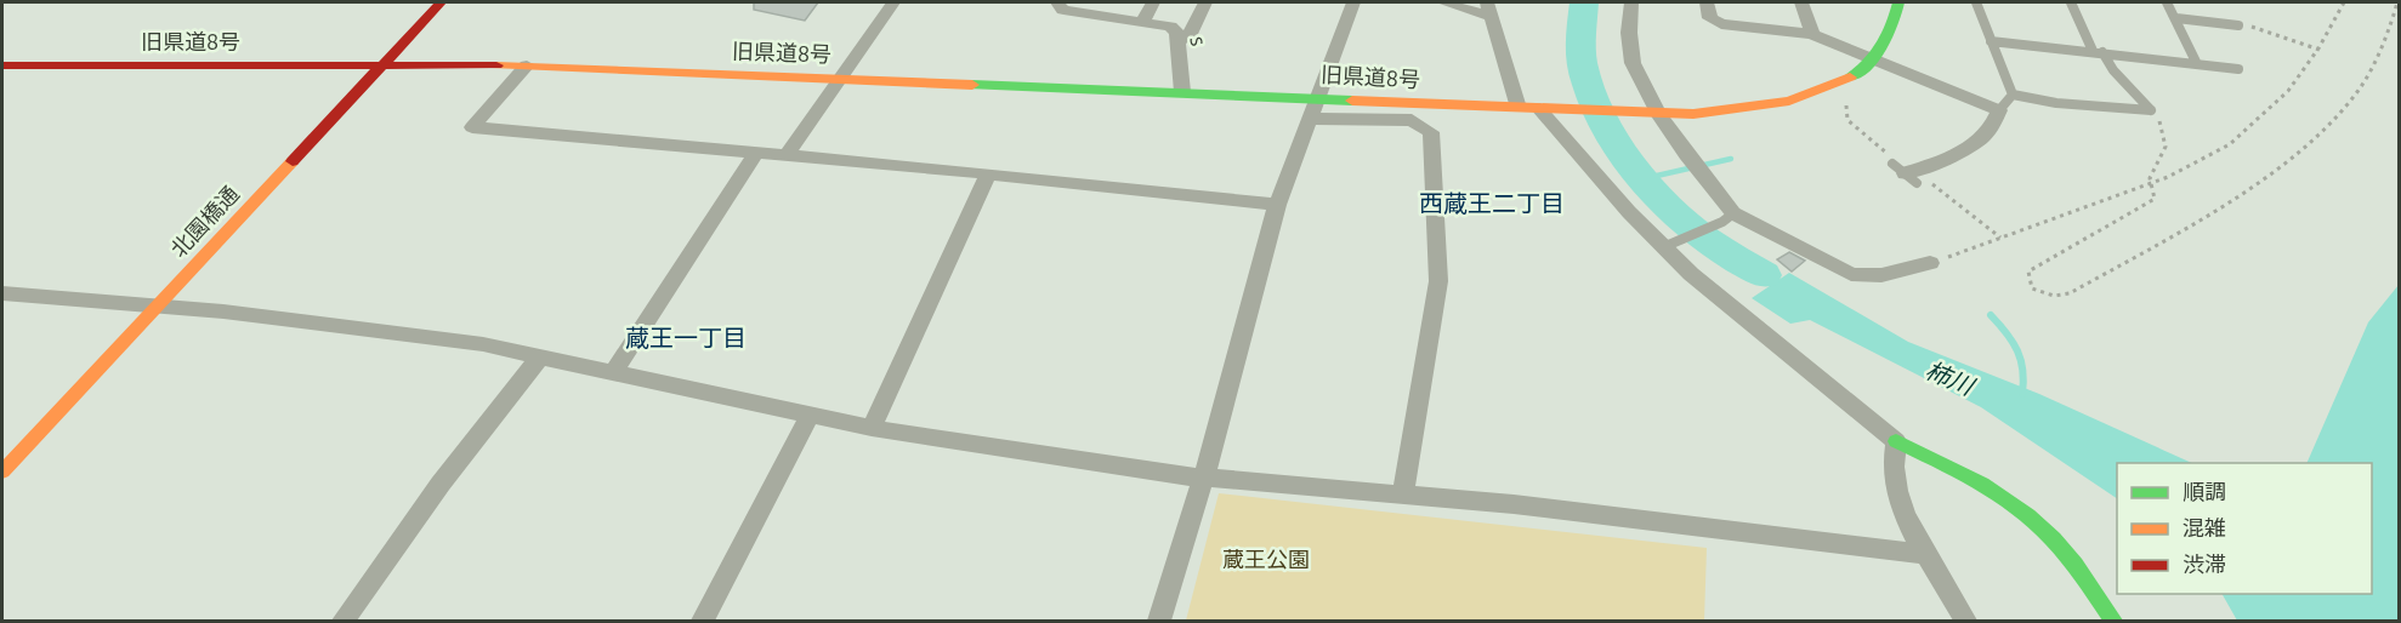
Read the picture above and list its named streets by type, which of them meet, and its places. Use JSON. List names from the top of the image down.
{
  "streets": {
    "street": ["s", "旧県道8号", "北園橋通"]
  },
  "crossings": [
    ["s", "旧県道8号"],
    ["旧県道8号", "北園橋通"]
  ],
  "districts": ["西蔵王二丁目", "蔵王一丁目"],
  "water": ["柿川"],
  "parks": ["蔵王公園"],
  "legend": ["順調", "混雑", "渋滞"]
}
